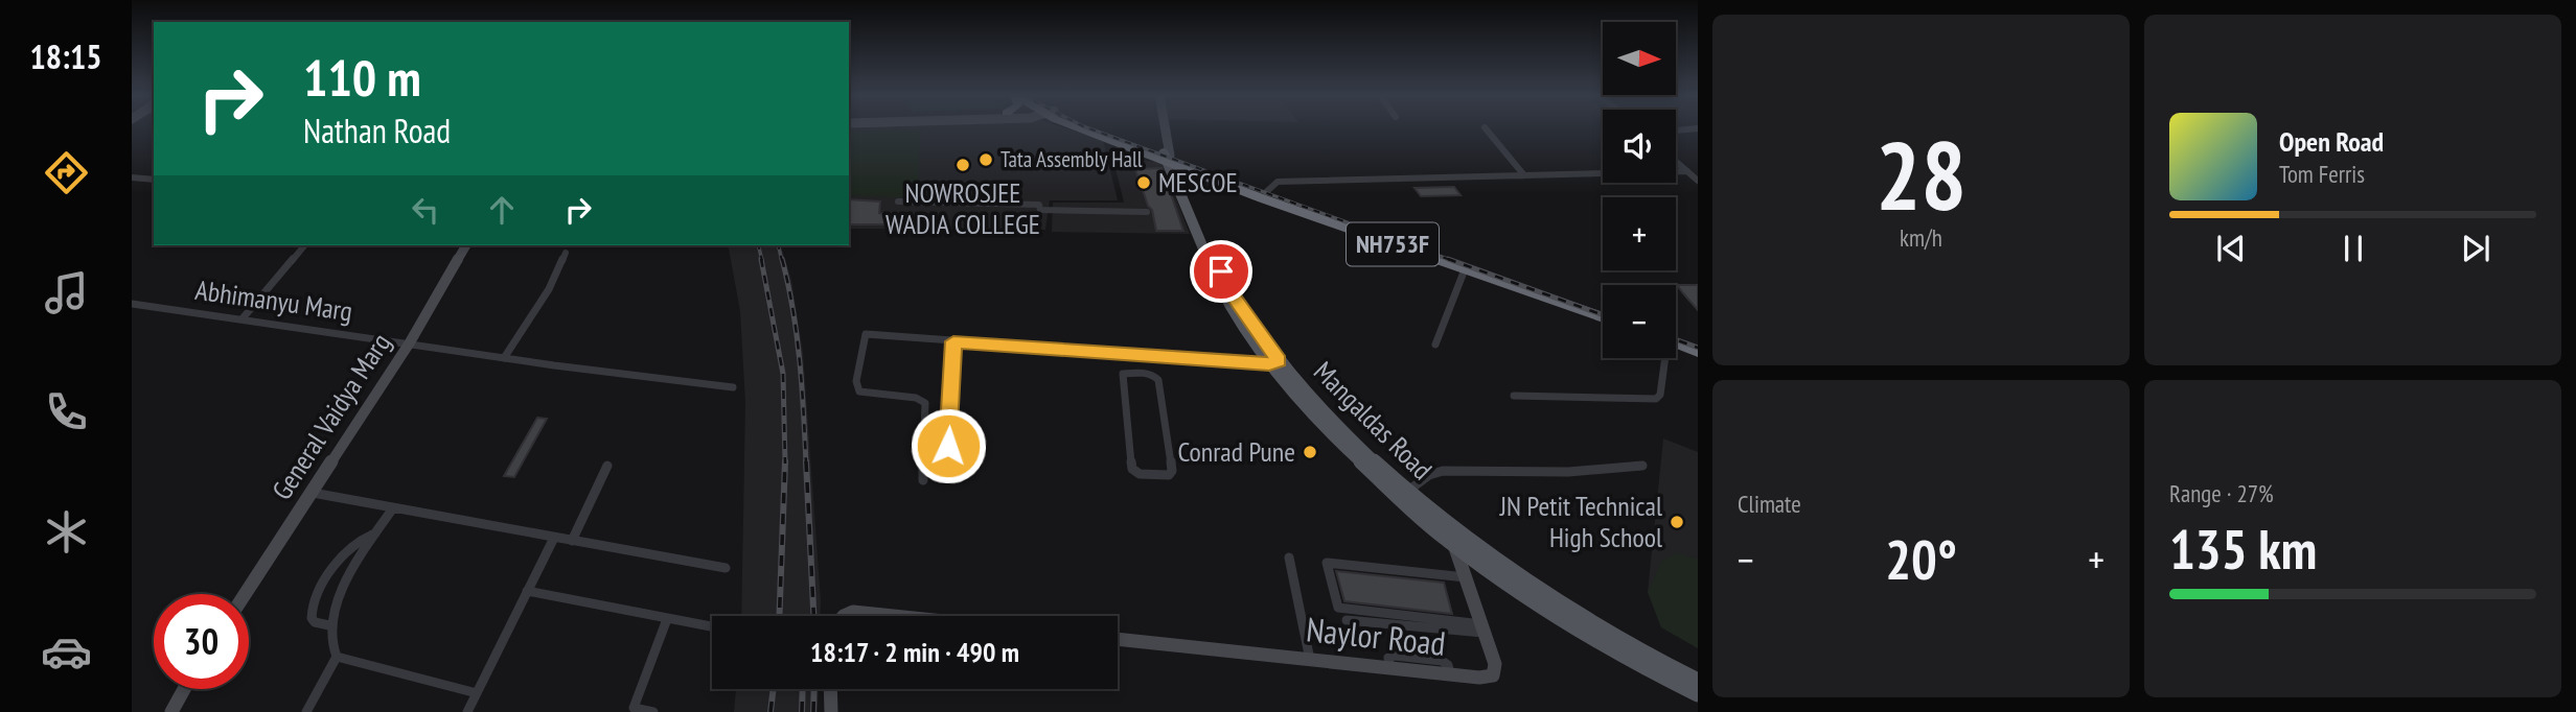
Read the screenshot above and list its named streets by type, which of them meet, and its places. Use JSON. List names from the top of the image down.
{
  "streets": {
    "highway": ["NH753F"],
    "main road": ["Mangaldas Road"],
    "street": ["Abhimanyu Marg", "General Vaidya Marg", "Naylor Road"]
  },
  "crossings": [
    ["NH753F", "Mangaldas Road"],
    ["Abhimanyu Marg", "General Vaidya Marg"],
    ["Mangaldas Road", "Naylor Road"]
  ],
  "places": [
    "Tata Assembly Hall",
    "NOWROSJEE WADIA COLLEGE",
    "MESCOE",
    "Conrad Pune",
    "JN Petit Technical High School"
  ],
  "north": "right",
  "page": {
    "tabs": "18:15",
    "tile": [
      ["28", "km/h"],
      "Climate",
      ["Range · 27%", "135 km"]
    ],
    "map_buttons": ["+", "−"],
    "turn": ["110 m", "Nathan Road"],
    "song": ["Open Road", "Tom Ferris"],
    "heat": ["−", "20°", "+"],
    "limit": "30",
    "trip": "18:17 · 2 min · 490 m"
  }
}
